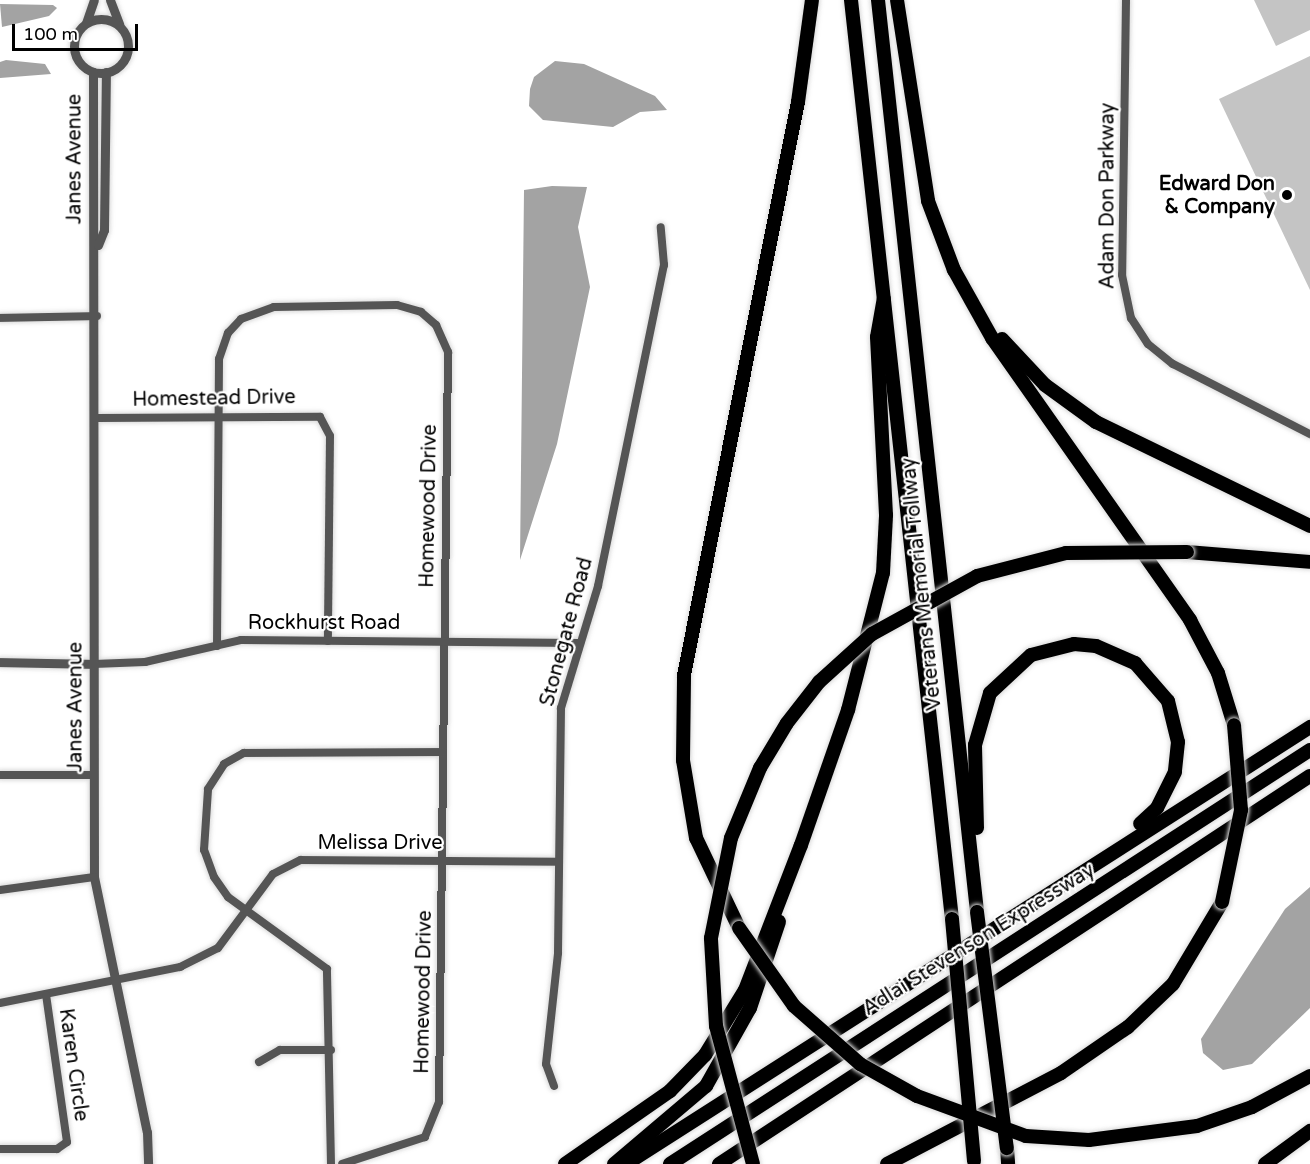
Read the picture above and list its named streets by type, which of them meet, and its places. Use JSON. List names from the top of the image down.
{
  "streets": {
    "highway": ["Veterans Memorial Tollway", "Adlai Stevenson Expressway"],
    "street": [
      "Janes Avenue",
      "Adam Don Parkway",
      "Homestead Drive",
      "Homewood Drive",
      "Rockhurst Road",
      "Stonegate Road",
      "Melissa Drive",
      "Karen Circle"
    ]
  },
  "crossings": [
    ["Janes Avenue", "Homestead Drive"],
    ["Janes Avenue", "Rockhurst Road"],
    ["Janes Avenue", "Melissa Drive"],
    ["Homestead Drive", "Homewood Drive"],
    ["Homestead Drive", "Rockhurst Road"],
    ["Homewood Drive", "Rockhurst Road"],
    ["Homewood Drive", "Melissa Drive"],
    ["Rockhurst Road", "Stonegate Road"],
    ["Stonegate Road", "Melissa Drive"],
    ["Melissa Drive", "Karen Circle"]
  ],
  "places": ["Edward Don & Company"],
  "scale_bar": "100 m"
}
